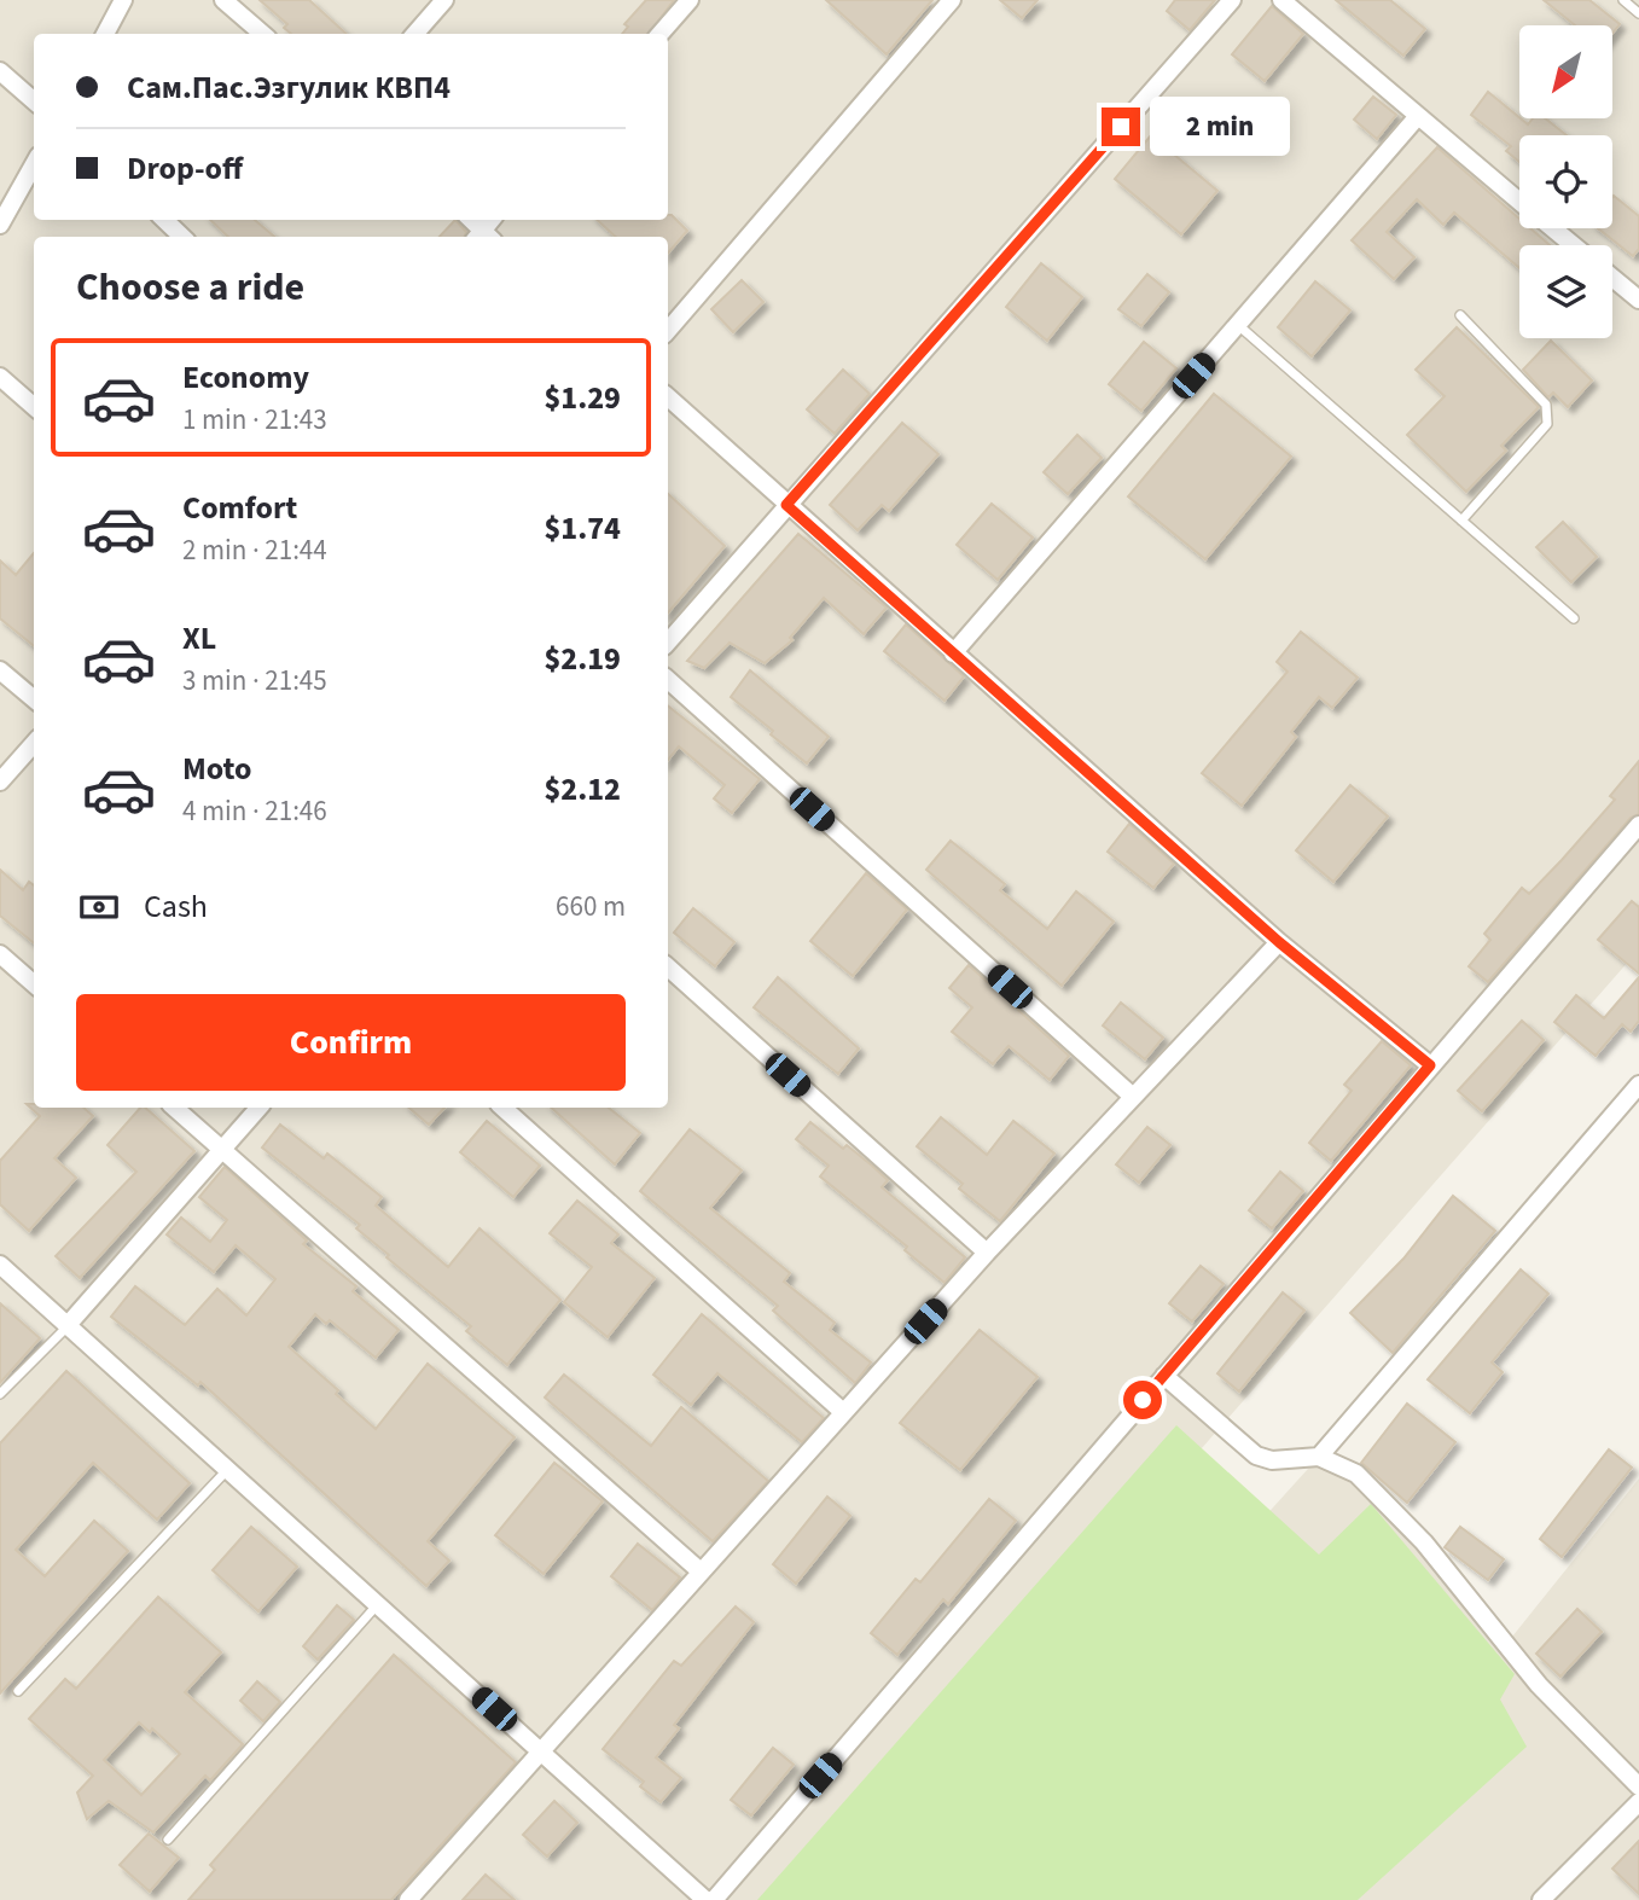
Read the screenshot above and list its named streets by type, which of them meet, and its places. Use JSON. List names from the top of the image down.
{
  "north": "bottom left",
  "page": {
    "banner": ["Сам.Пас.Эзгулик КВП4", "Drop-off"],
    "bubble": "2 min",
    "heading": "Choose a ride",
    "list": [
      {
        "name": "Economy",
        "note": "1 min · 21:43",
        "value": "$1.29"
      },
      {
        "name": "Comfort",
        "note": "2 min · 21:44",
        "value": "$1.74"
      },
      {
        "name": "XL",
        "note": "3 min · 21:45",
        "value": "$2.19"
      },
      {
        "name": "Moto",
        "note": "4 min · 21:46",
        "value": "$2.12"
      }
    ],
    "pay": ["Cash", "660 m"],
    "buttons": "Confirm"
  }
}
